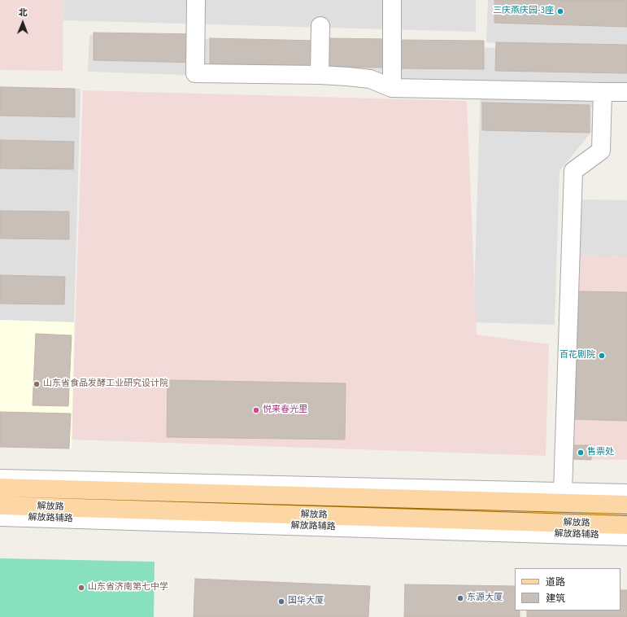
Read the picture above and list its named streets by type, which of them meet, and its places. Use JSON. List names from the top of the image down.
{
  "streets": {
    "main road": ["解放路"],
    "street": ["解放路辅路"]
  },
  "places": [
    "三庆燕庆园-3座",
    "百花剧院",
    "山东省食品发酵工业研究设计院",
    "悦来春光里",
    "售票处",
    "山东省济南第七中学",
    "东源大厦",
    "国华大厦"
  ],
  "legend": ["道路", "建筑"],
  "north": "top"
}
